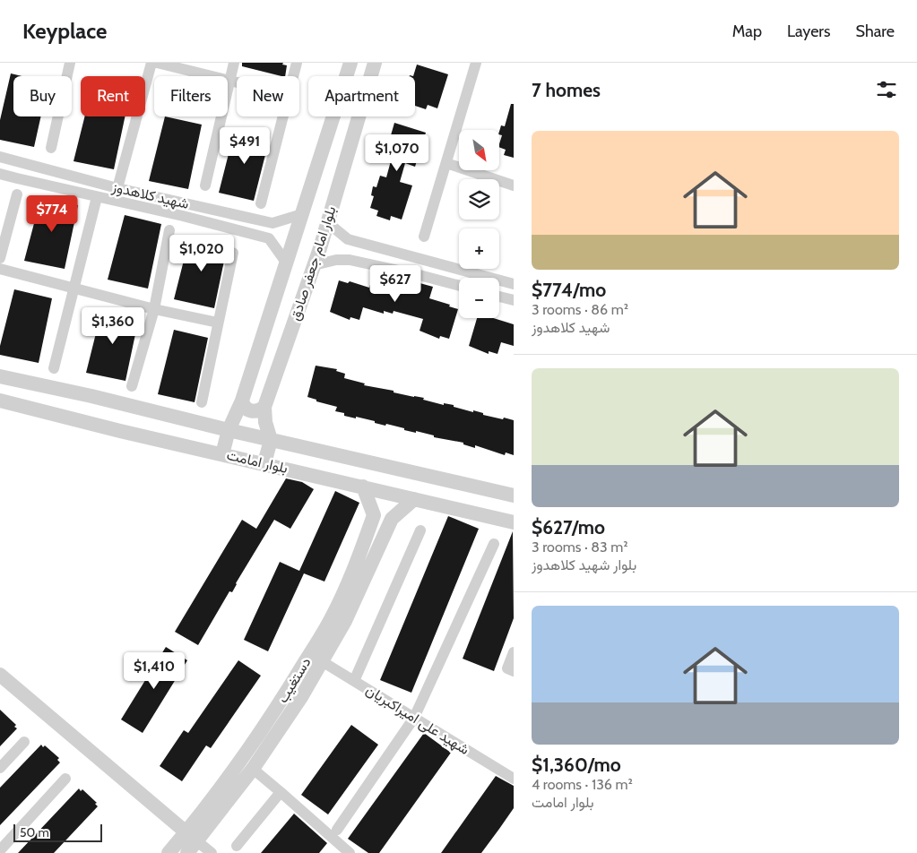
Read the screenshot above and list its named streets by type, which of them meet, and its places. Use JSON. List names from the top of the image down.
{
  "streets": {
    "street": [
      "شهید کلاهدوز",
      "بلوار امام جعفر صادق",
      "بلوار امامت",
      "دستغیب",
      "شهید علی امیراکبریان"
    ]
  },
  "crossings": [
    ["شهید کلاهدوز", "بلوار امام جعفر صادق"],
    ["بلوار امام جعفر صادق", "بلوار امامت"],
    ["بلوار امامت", "دستغیب"],
    ["دستغیب", "شهید علی امیراکبریان"]
  ],
  "scale_bar": "50 m",
  "north": "bottom right",
  "page": {
    "header": "Keyplace",
    "nav": ["Map", "Layers", "Share"],
    "heading": "7 homes",
    "chip": [
      "Buy",
      "Rent",
      "Filters",
      "New",
      "Apartment"
    ],
    "list": [
      {
        "name": "$774/mo",
        "note": "3 rooms · 86 m² · شهید کلاهدوز"
      },
      {
        "name": "$627/mo",
        "note": "3 rooms · 83 m² · بلوار شهید کلاهدوز"
      },
      {
        "name": "$1,360/mo",
        "note": "4 rooms · 136 m² · بلوار امامت"
      }
    ],
    "price": [
      "$491",
      "$1,070",
      "$774",
      "$1,020",
      "$627",
      "$1,360",
      "$1,410"
    ],
    "map_buttons": ["+", "−"],
    "scale": "50 m"
  }
}
